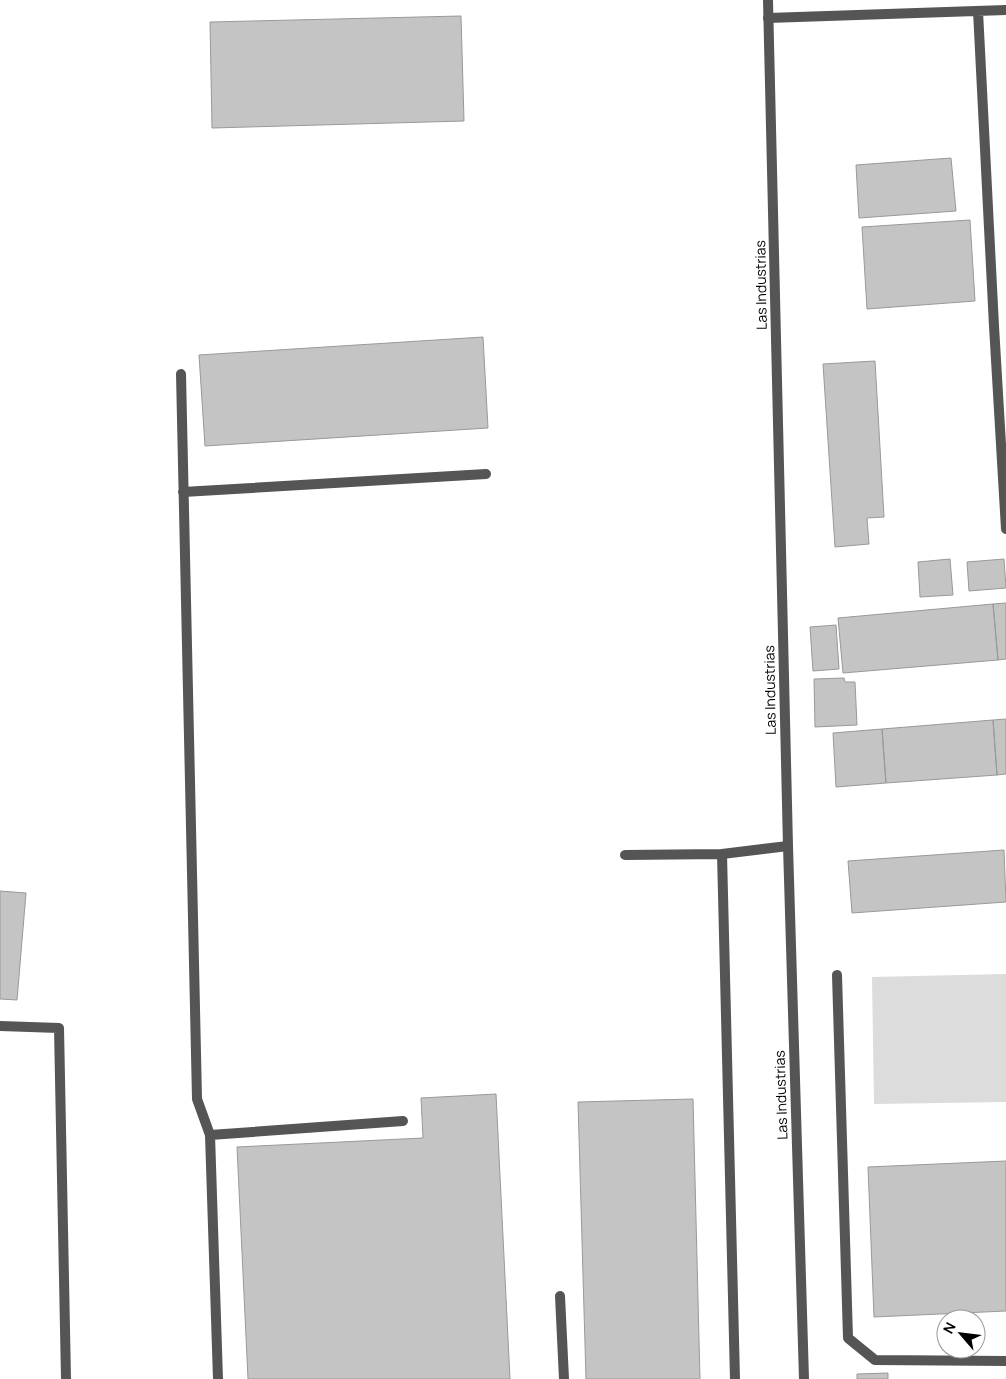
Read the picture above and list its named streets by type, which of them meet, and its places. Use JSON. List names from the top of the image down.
{
  "streets": {
    "street": ["Las Industrias"]
  },
  "north": "top left"
}
